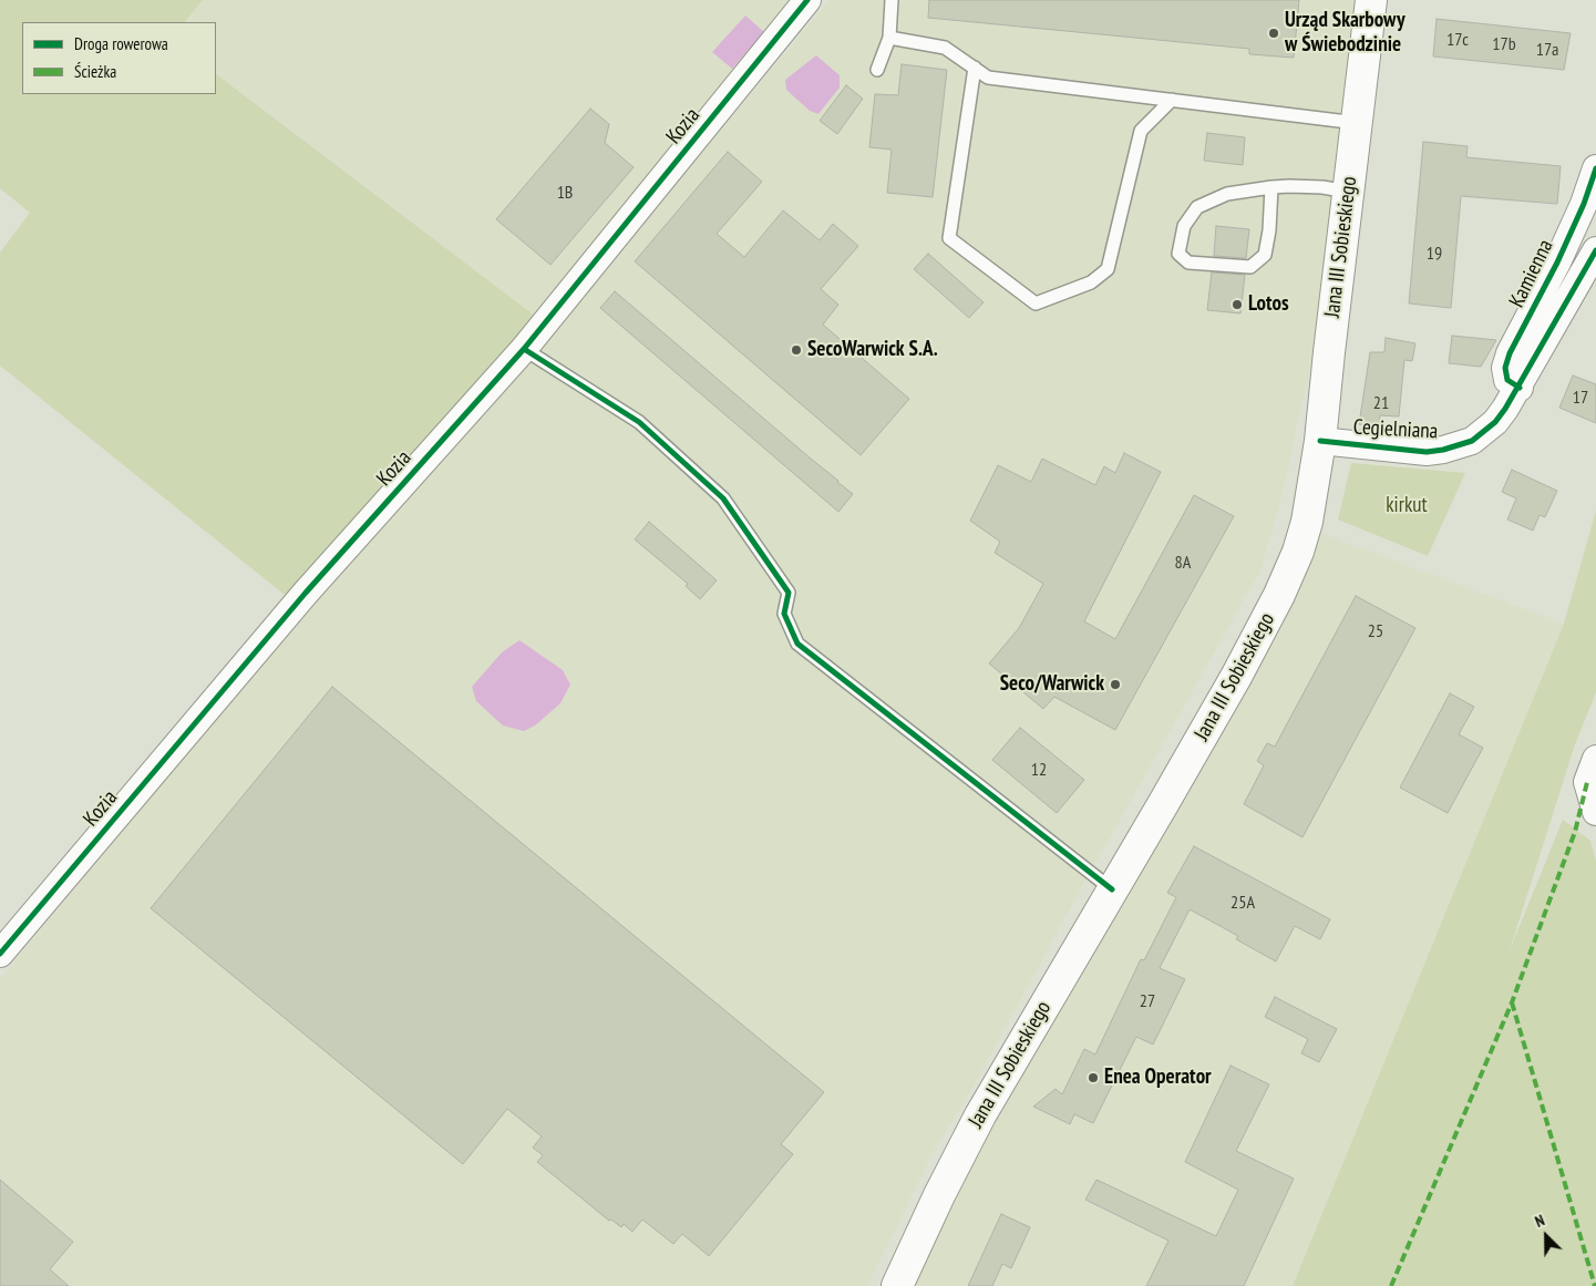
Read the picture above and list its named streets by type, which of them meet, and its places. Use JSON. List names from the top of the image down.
{
  "streets": {
    "street": [
      "Kozia",
      "Jana III Sobieskiego",
      "Kamienna",
      "Cegielniana"
    ]
  },
  "crossings": [
    ["Jana III Sobieskiego", "Cegielniana"],
    ["Kamienna", "Cegielniana"]
  ],
  "parks": ["kirkut"],
  "places": [
    "Urząd Skarbowy w Świebodzinie",
    "Lotos",
    "SecoWarwick S.A.",
    "Seco/Warwick",
    "Enea Operator"
  ],
  "house_numbers": [
    "17c",
    "17b",
    "17a",
    "1B",
    "19",
    "17",
    "21",
    "8A",
    "25",
    "12",
    "25A",
    "27"
  ],
  "legend": ["Droga rowerowa", "Ścieżka"],
  "north": "top left"
}
